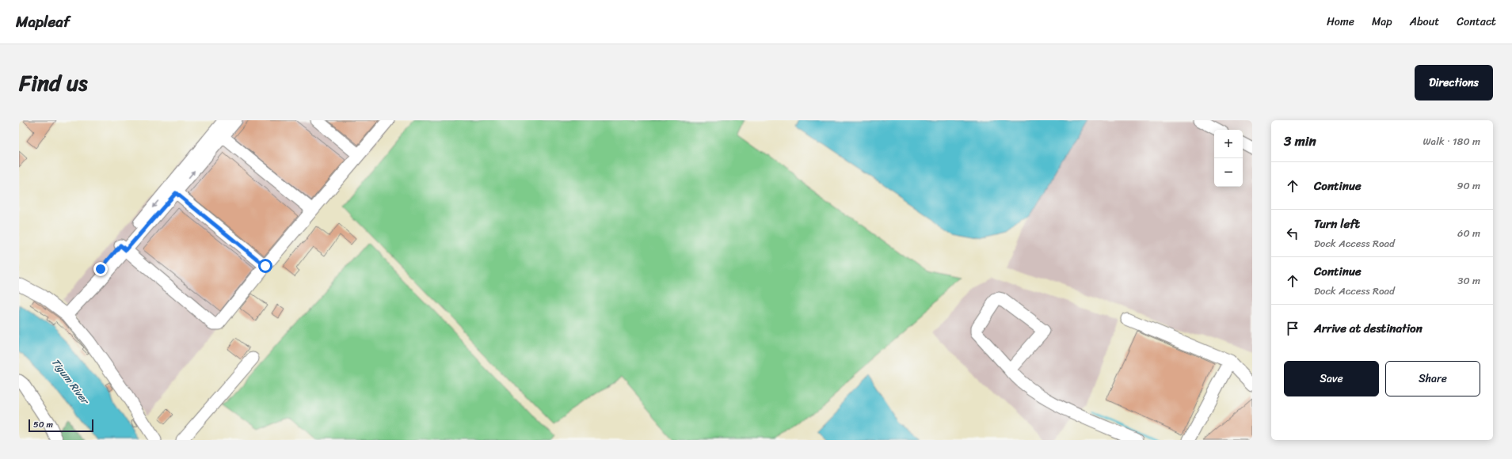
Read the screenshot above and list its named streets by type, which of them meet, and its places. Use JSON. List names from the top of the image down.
{
  "water": ["Tigum River"],
  "scale_bar": "50 m",
  "page": {
    "header": "Mapleaf",
    "nav": [
      "Home",
      "Map",
      "About",
      "Contact"
    ],
    "title": "Find us",
    "buttons": [
      "Directions",
      ["Save", "Share"]
    ],
    "heading": ["3 min", "Walk · 180 m"],
    "map_buttons": ["+", "−"],
    "list": [
      ["Continue", "90 m"],
      ["Turn left", "Dock Access Road", "60 m"],
      ["Continue", "Dock Access Road", "30 m"],
      "Arrive at destination"
    ],
    "scale": "50 m"
  }
}
